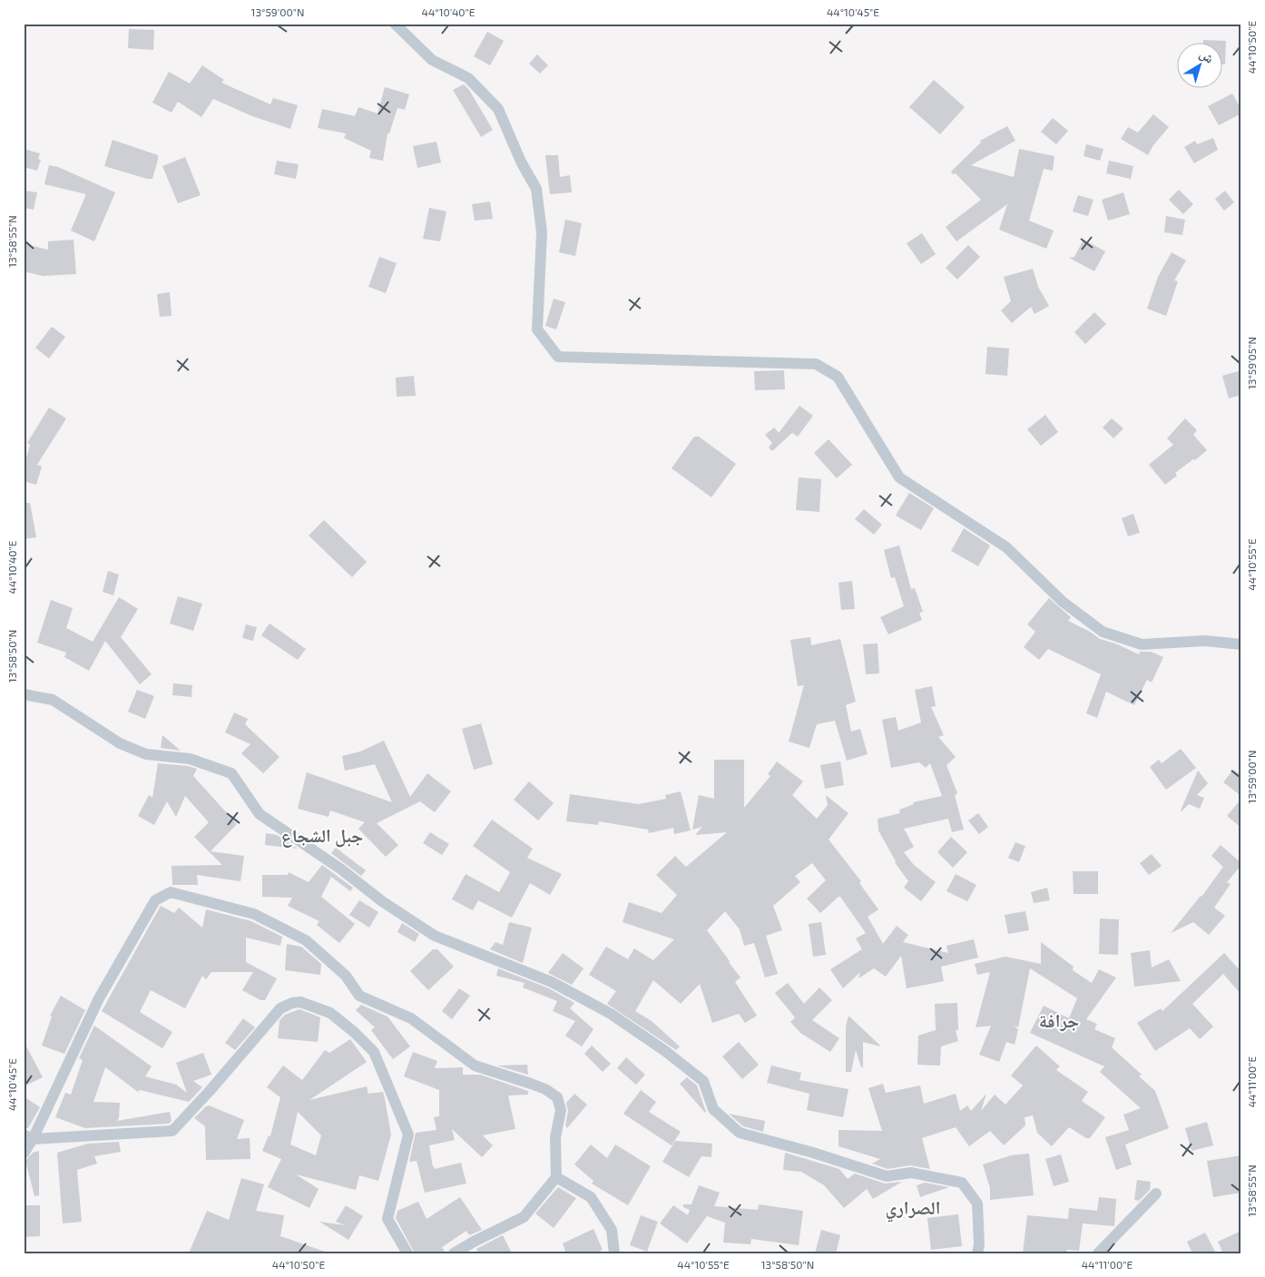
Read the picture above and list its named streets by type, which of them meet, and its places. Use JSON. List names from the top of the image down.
{
  "districts": ["جبل الشجاع", "جرافة", "الصراري"],
  "north": "top right",
  "coordinates": [
    "13°59'00\"N",
    "44°10'40\"E",
    "44°10'45\"E",
    "44°10'50\"E",
    "13°58'55\"N",
    "13°59'05\"N",
    "44°10'55\"E",
    "13°58'50\"N",
    "44°11'00\"E"
  ]
}
